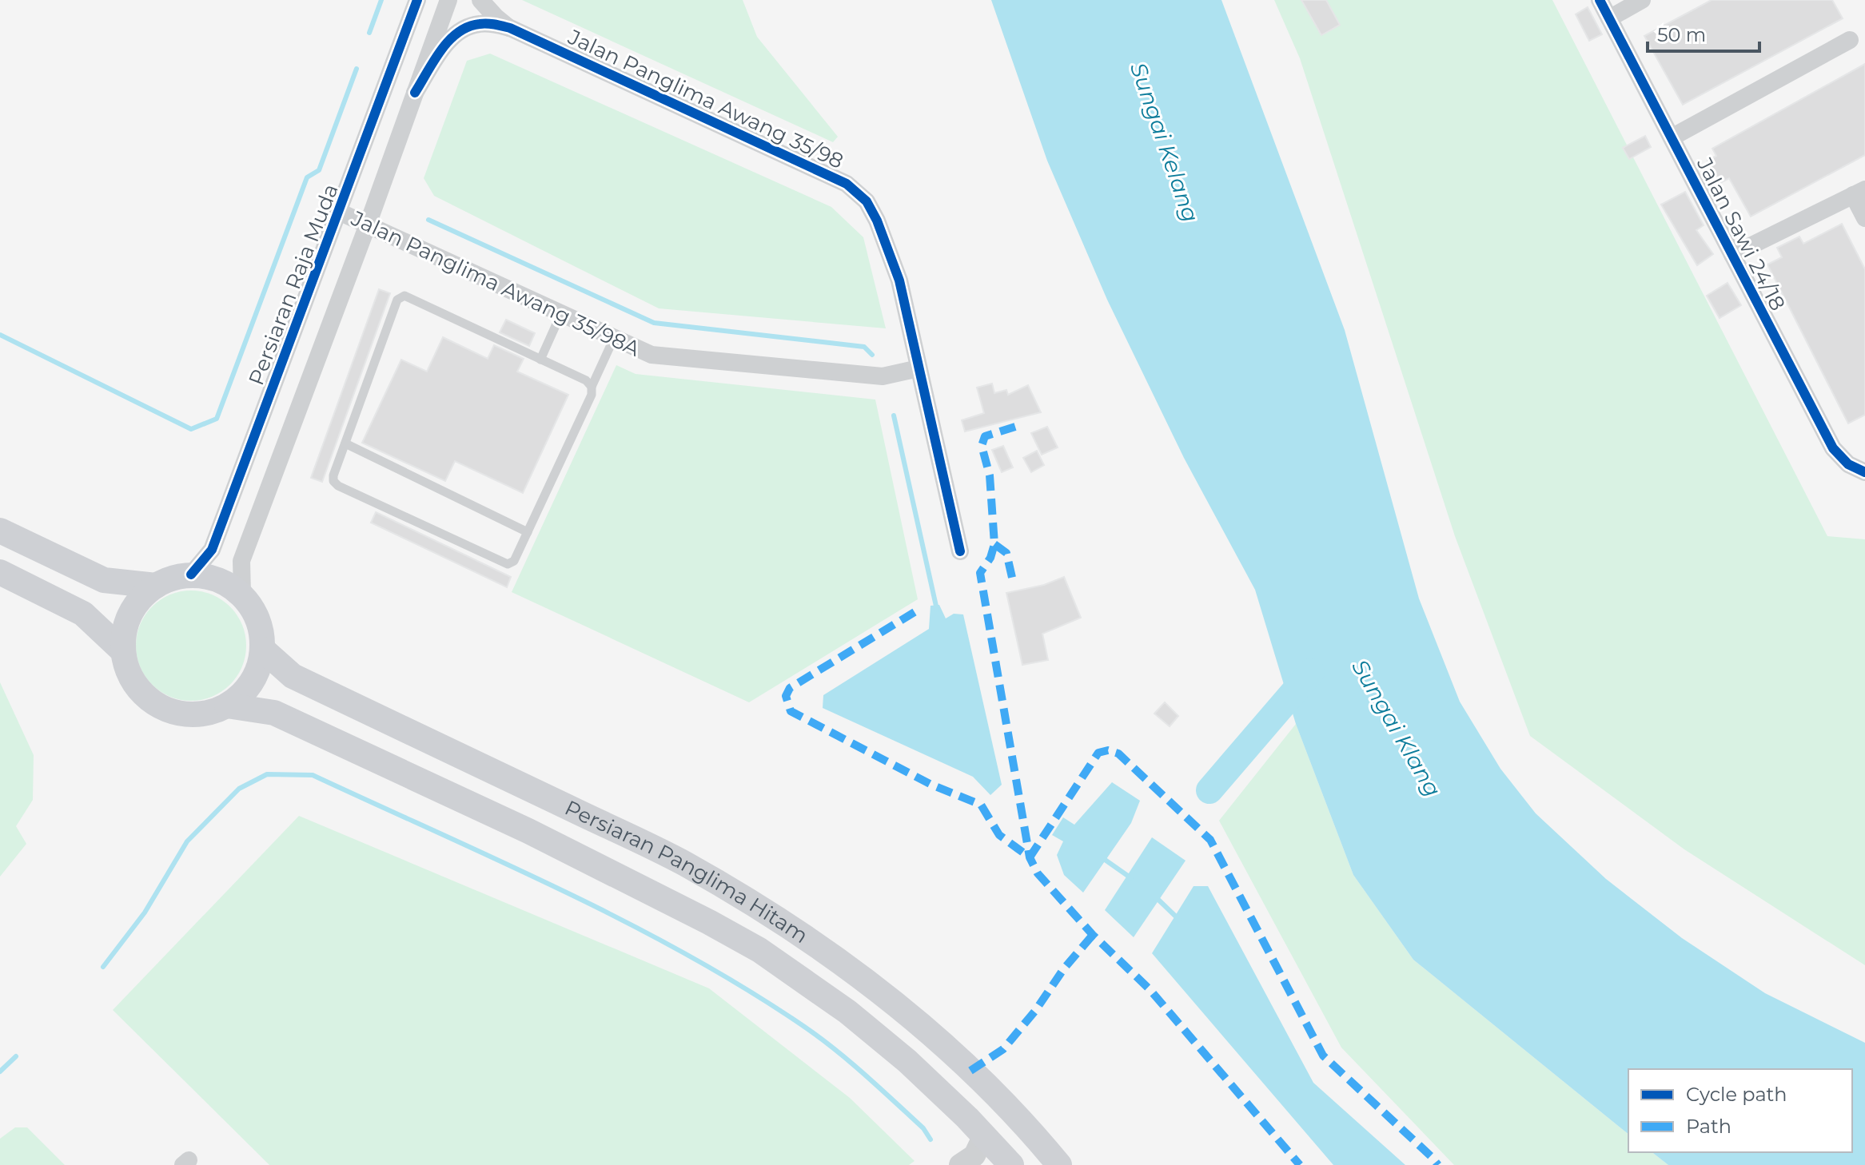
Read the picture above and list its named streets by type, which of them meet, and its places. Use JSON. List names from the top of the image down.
{
  "streets": {
    "main road": ["Persiaran Panglima Hitam"],
    "street": [
      "Jalan Panglima Awang 35/98",
      "Jalan Sawi 24/18",
      "Jalan Panglima Awang 35/98A",
      "Persiaran Raja Muda"
    ]
  },
  "crossings": [
    ["Jalan Panglima Awang 35/98", "Jalan Panglima Awang 35/98A"],
    ["Jalan Panglima Awang 35/98A", "Persiaran Raja Muda"],
    ["Persiaran Raja Muda", "Persiaran Panglima Hitam"]
  ],
  "water": ["Sungai Kelang", "Sungai Klang"],
  "legend": ["Cycle path", "Path"],
  "scale_bar": "50 m"
}
